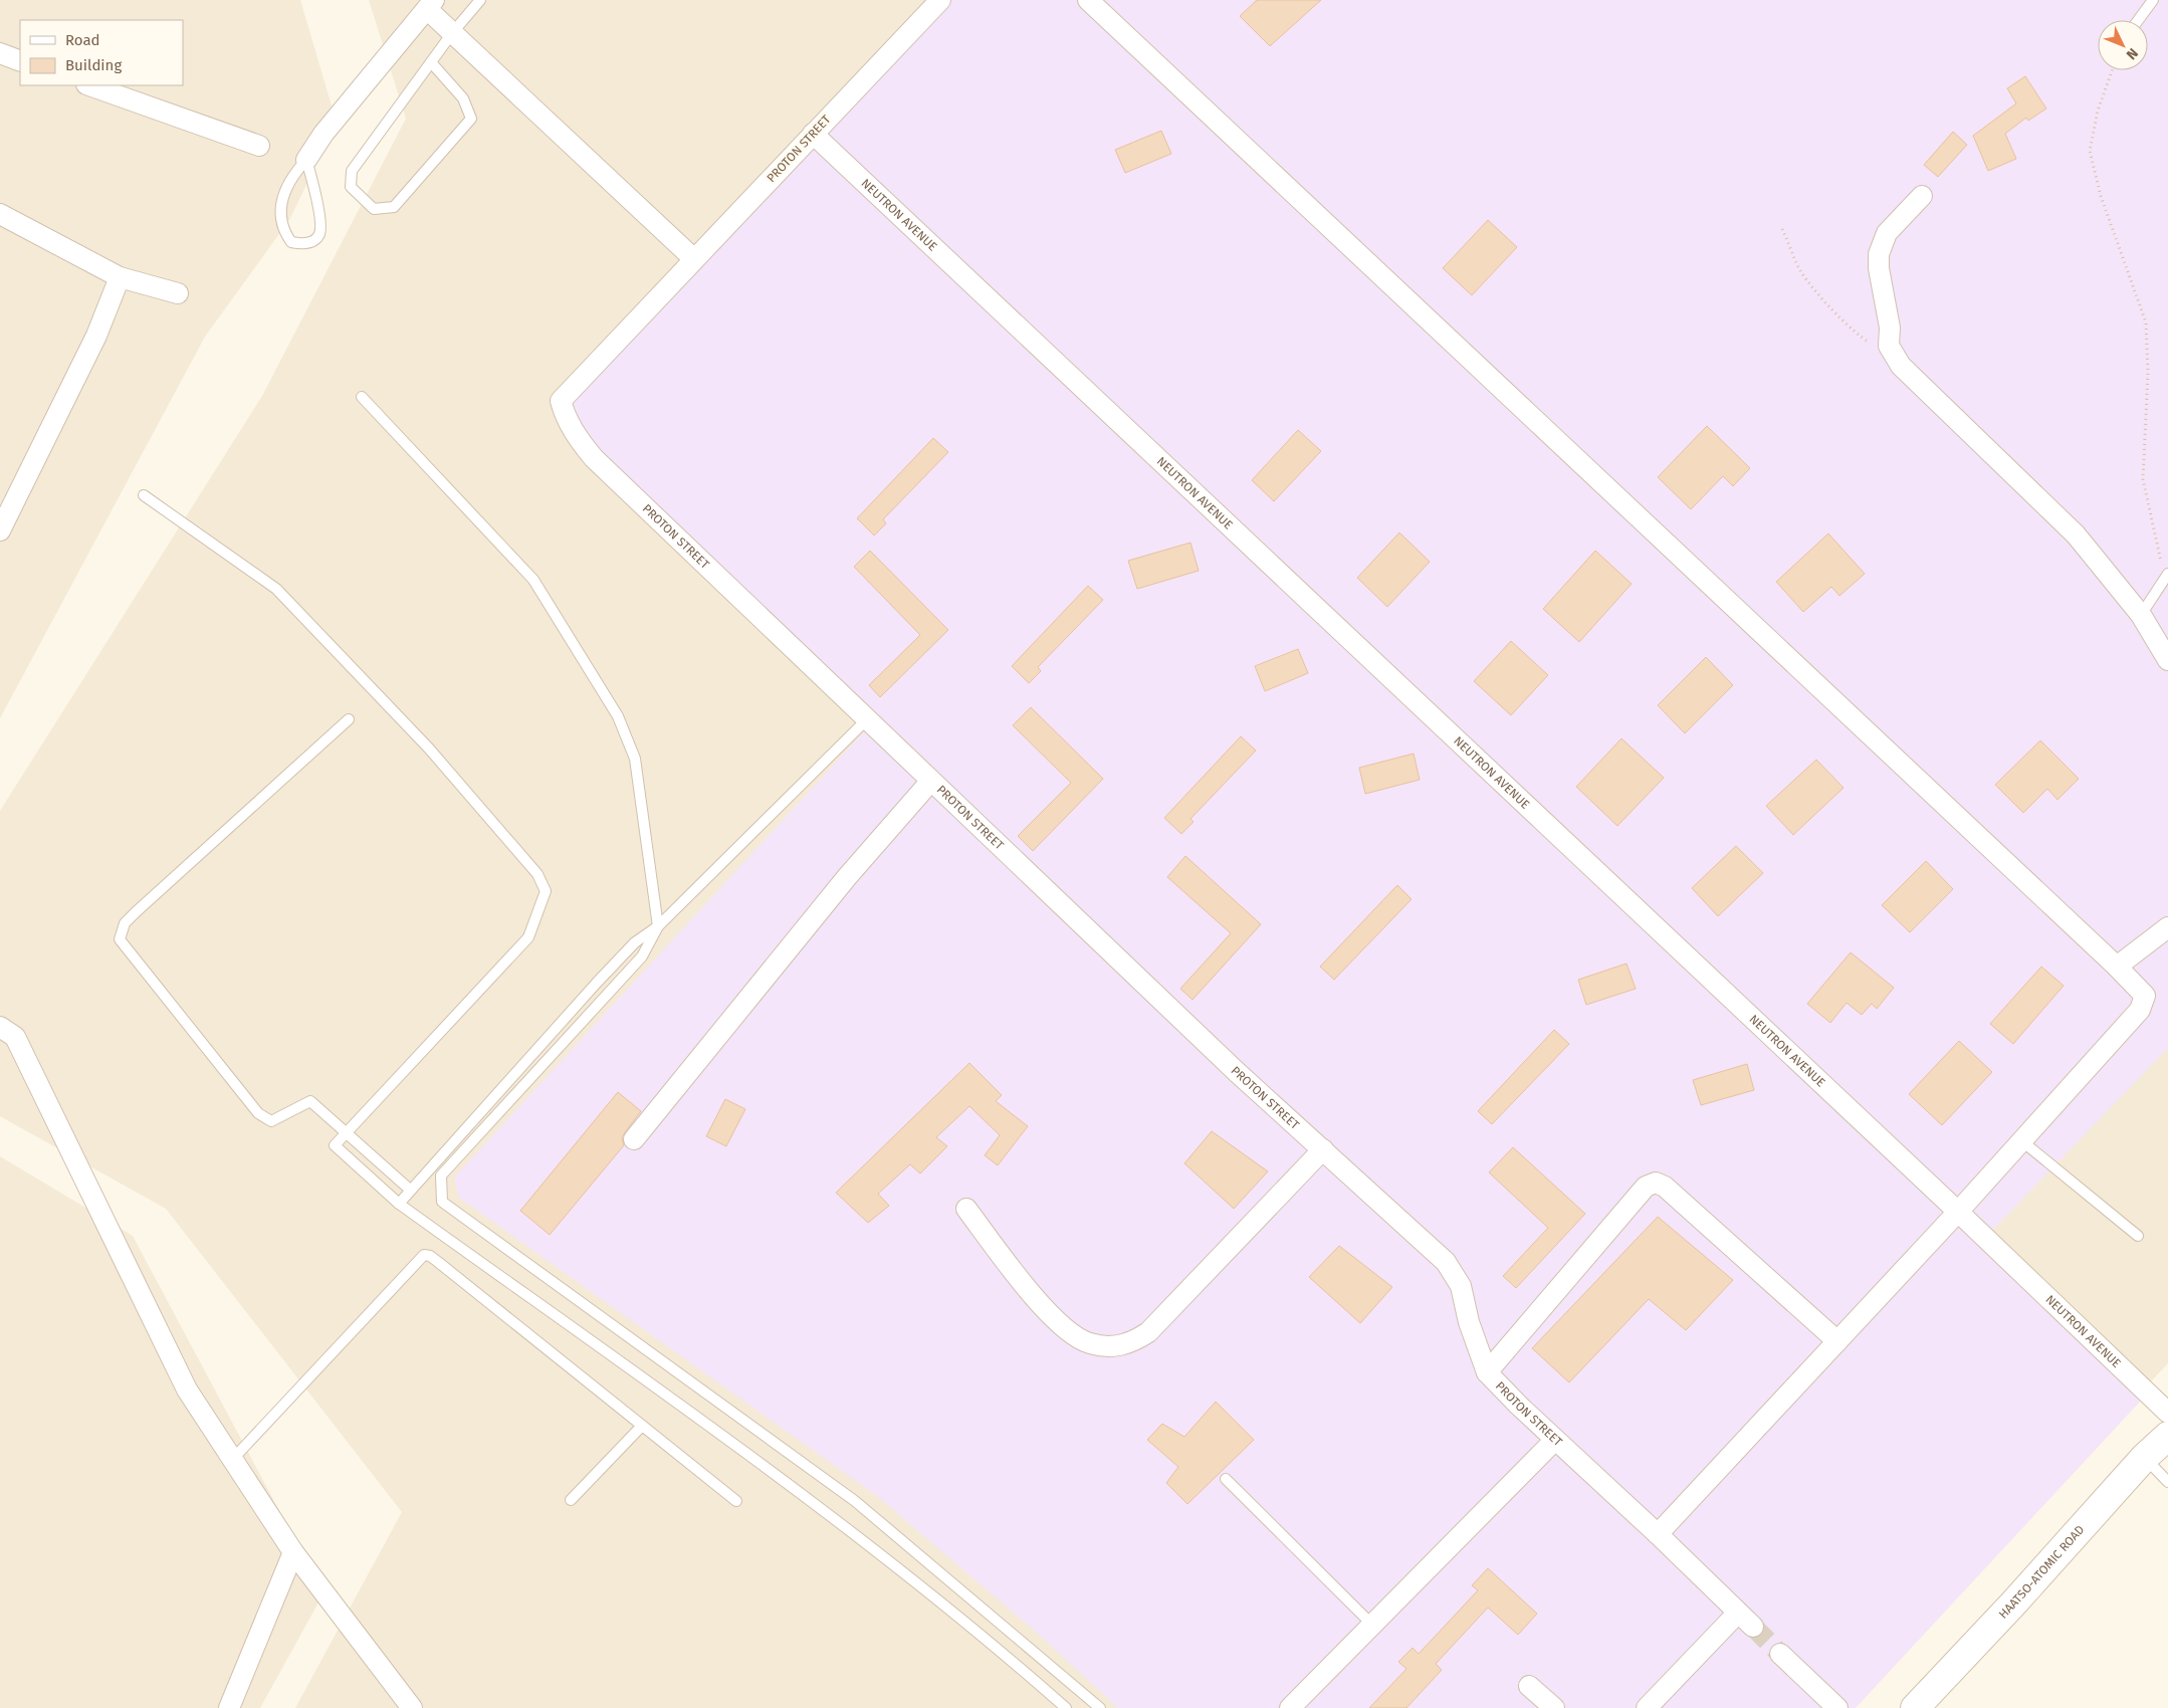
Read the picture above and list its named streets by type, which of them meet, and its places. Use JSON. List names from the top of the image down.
{
  "streets": {
    "main road": ["HAATSO-ATOMIC ROAD"],
    "street": ["PROTON STREET", "NEUTRON AVENUE"]
  },
  "crossings": [
    ["PROTON STREET", "NEUTRON AVENUE"]
  ],
  "legend": ["Road", "Building"],
  "north": "bottom right"
}
